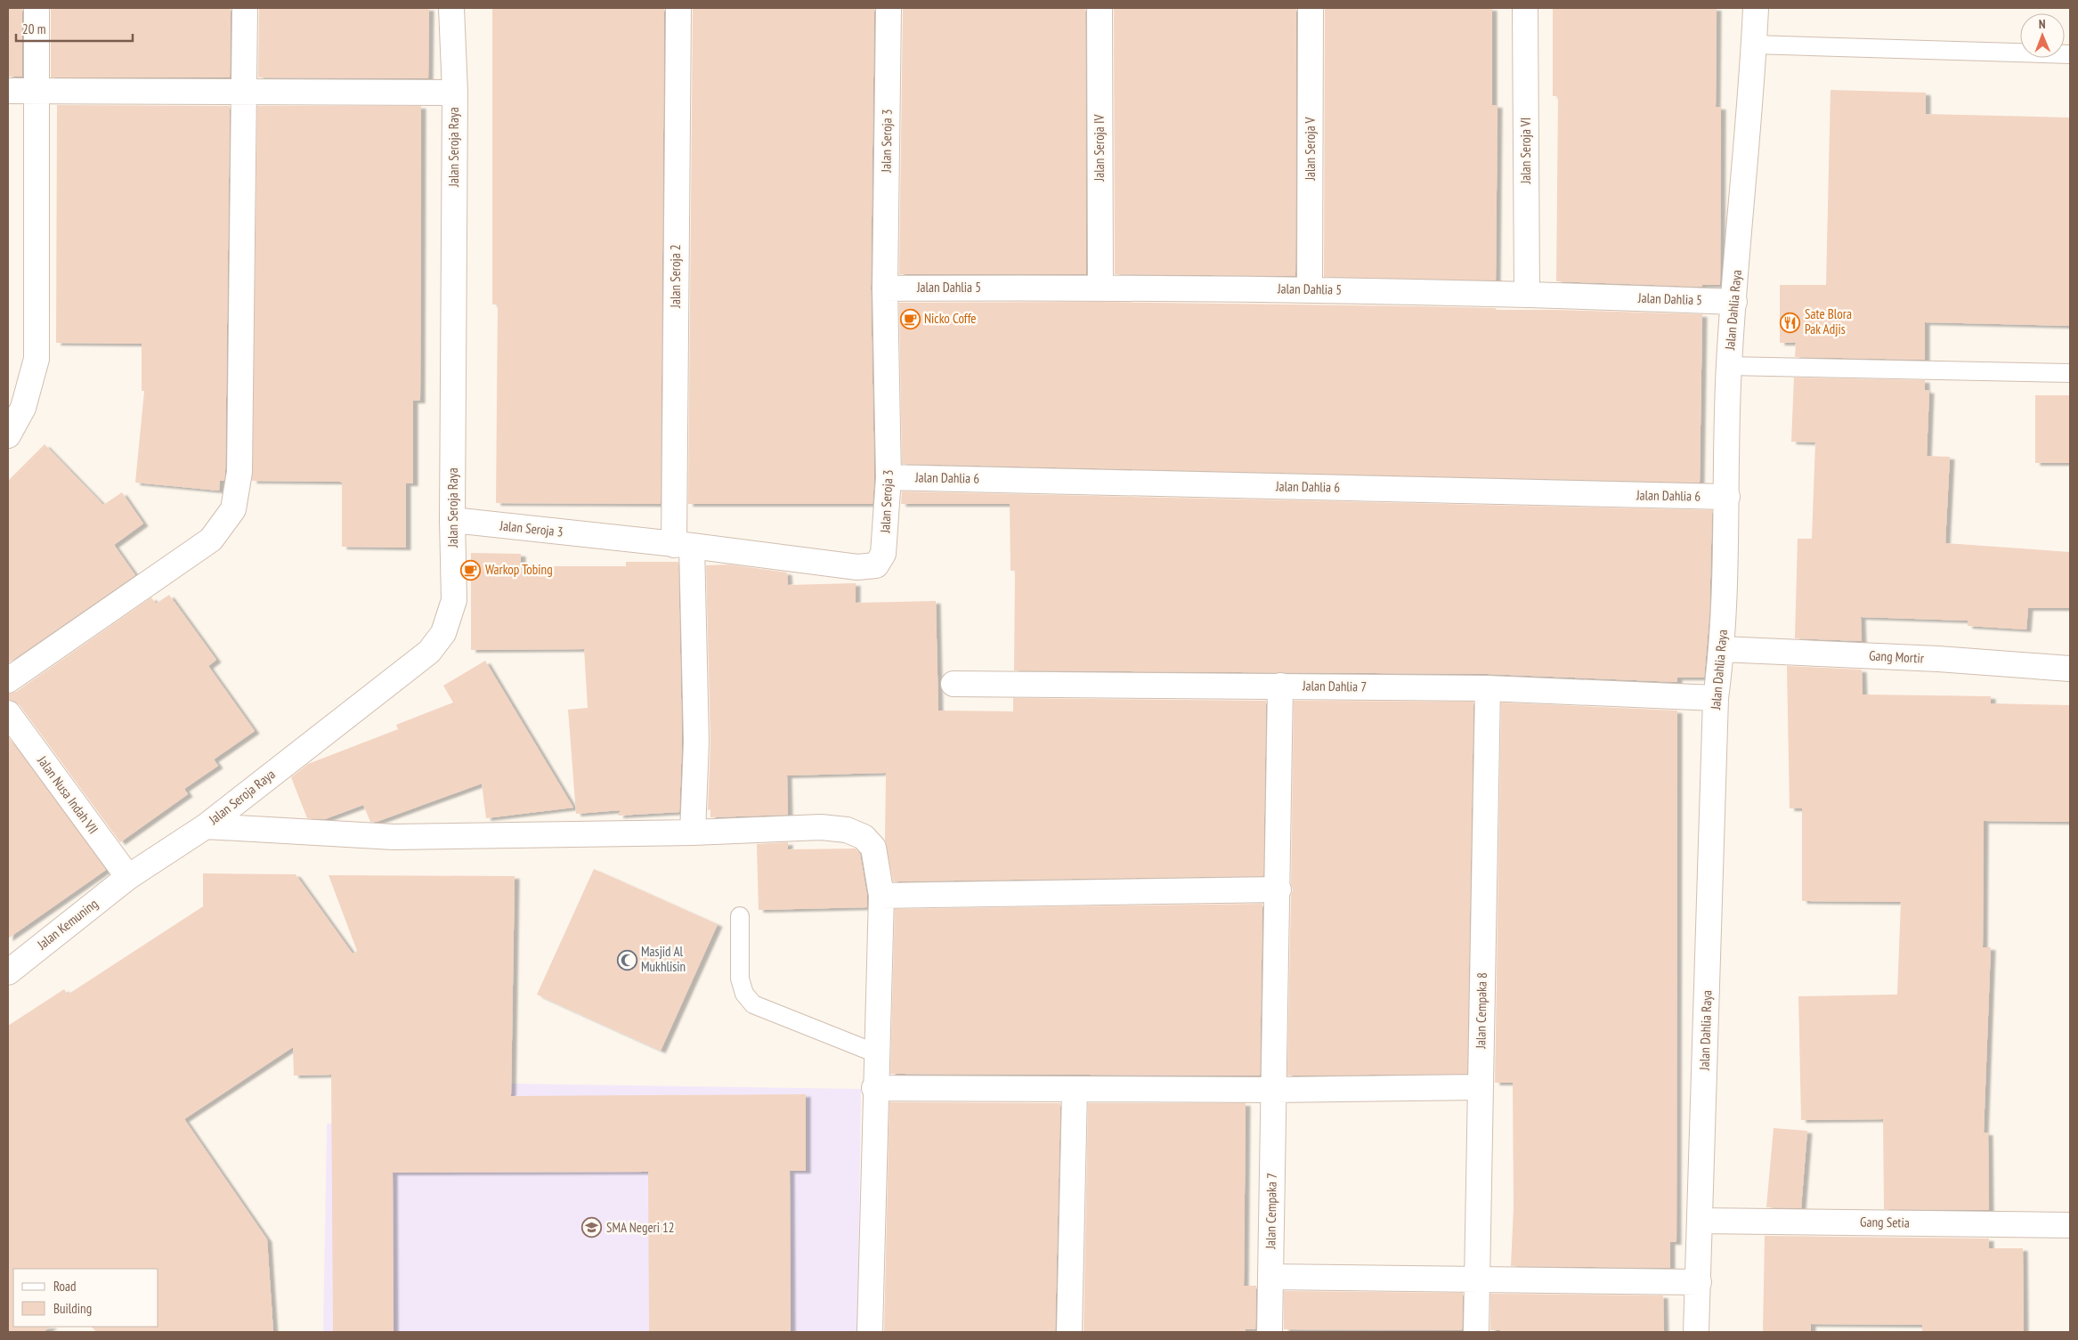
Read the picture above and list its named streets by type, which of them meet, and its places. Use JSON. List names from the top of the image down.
{
  "streets": {
    "street": [
      "Jalan Seroja 3",
      "Jalan Seroja Raya",
      "Jalan Seroja IV",
      "Jalan Seroja V",
      "Jalan Seroja VI",
      "Jalan Seroja 2",
      "Jalan Dahlia 5",
      "Jalan Dahlia Raya",
      "Jalan Dahlia 6",
      "Gang Mortir",
      "Jalan Dahlia 7",
      "Jalan Nusa Indah VII",
      "Jalan Kemuning",
      "Jalan Cempaka 8",
      "Jalan Cempaka 7",
      "Gang Setia"
    ]
  },
  "crossings": [
    ["Jalan Seroja 3", "Jalan Seroja Raya"],
    ["Jalan Seroja 3", "Jalan Seroja 2"],
    ["Jalan Seroja 3", "Jalan Dahlia 5"],
    ["Jalan Seroja 3", "Jalan Dahlia 6"],
    ["Jalan Seroja Raya", "Jalan Nusa Indah VII"],
    ["Jalan Seroja Raya", "Jalan Kemuning"],
    ["Jalan Seroja IV", "Jalan Dahlia 5"],
    ["Jalan Seroja V", "Jalan Dahlia 5"],
    ["Jalan Seroja VI", "Jalan Dahlia 5"],
    ["Jalan Dahlia 5", "Jalan Dahlia Raya"],
    ["Jalan Dahlia Raya", "Jalan Dahlia 6"],
    ["Jalan Dahlia Raya", "Gang Mortir"],
    ["Jalan Dahlia Raya", "Jalan Dahlia 7"],
    ["Jalan Dahlia Raya", "Gang Setia"],
    ["Jalan Dahlia 7", "Jalan Cempaka 8"],
    ["Jalan Dahlia 7", "Jalan Cempaka 7"],
    ["Jalan Nusa Indah VII", "Jalan Kemuning"]
  ],
  "places": {
    "cafe": ["Nicko Coffe", "Warkop Tobing"],
    "restaurant": ["Sate Blora Pak Adjis"],
    "mosque": ["Masjid Al Mukhlisin"],
    "school or university": ["SMA Negeri 12"]
  },
  "legend": ["Road", "Building"],
  "scale_bar": "20 m",
  "north": "top"
}
